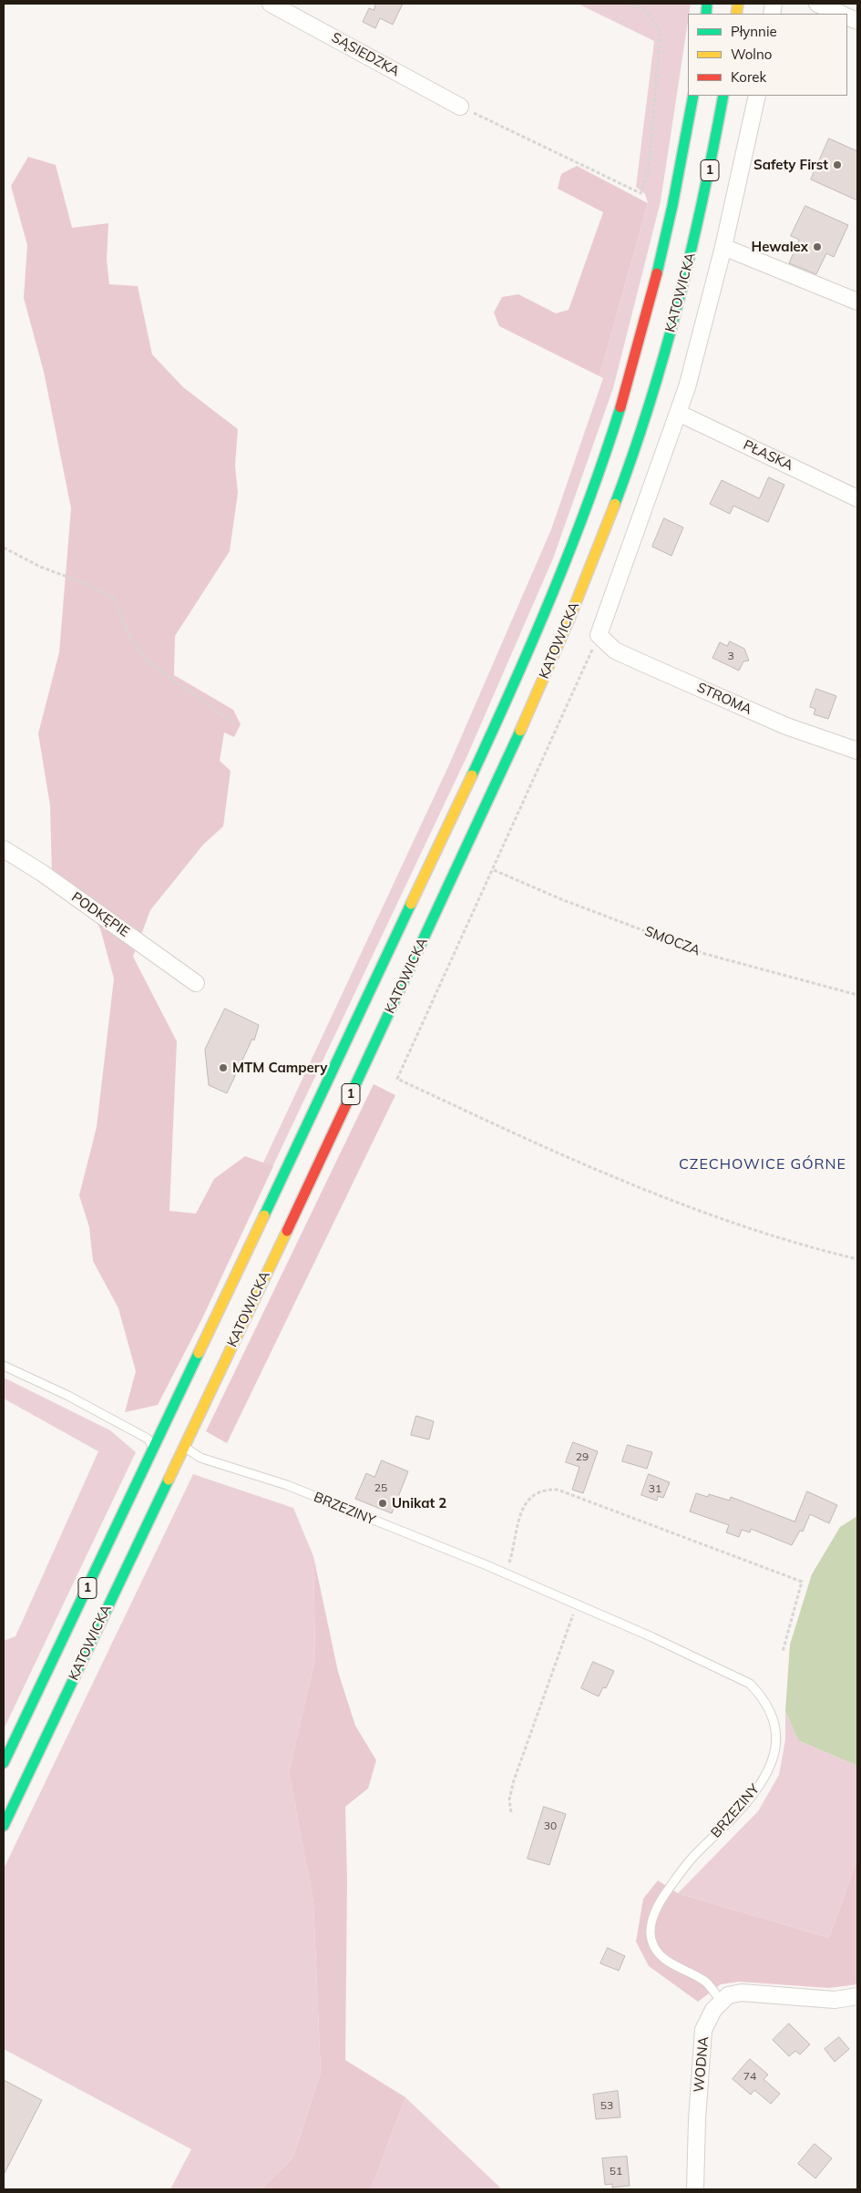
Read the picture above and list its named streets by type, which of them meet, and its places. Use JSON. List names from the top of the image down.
{
  "streets": {
    "main road": ["1", "KATOWICKA"],
    "street": [
      "SĄSIEDZKA",
      "PŁASKA",
      "STROMA",
      "PODKĘPIE",
      "WODNA"
    ],
    "lane": ["BRZEZINY"],
    "path": ["SMOCZA"]
  },
  "crossings": [
    ["KATOWICKA", "BRZEZINY"],
    ["BRZEZINY", "WODNA"]
  ],
  "districts": ["CZECHOWICE GÓRNE"],
  "places": [
    "Safety First",
    "Hewalex",
    "MTM Campery",
    "Unikat 2"
  ],
  "house_numbers": [
    "3",
    "29",
    "25",
    "31",
    "30",
    "74",
    "53",
    "51"
  ],
  "legend": ["Płynnie", "Wolno", "Korek"]
}
